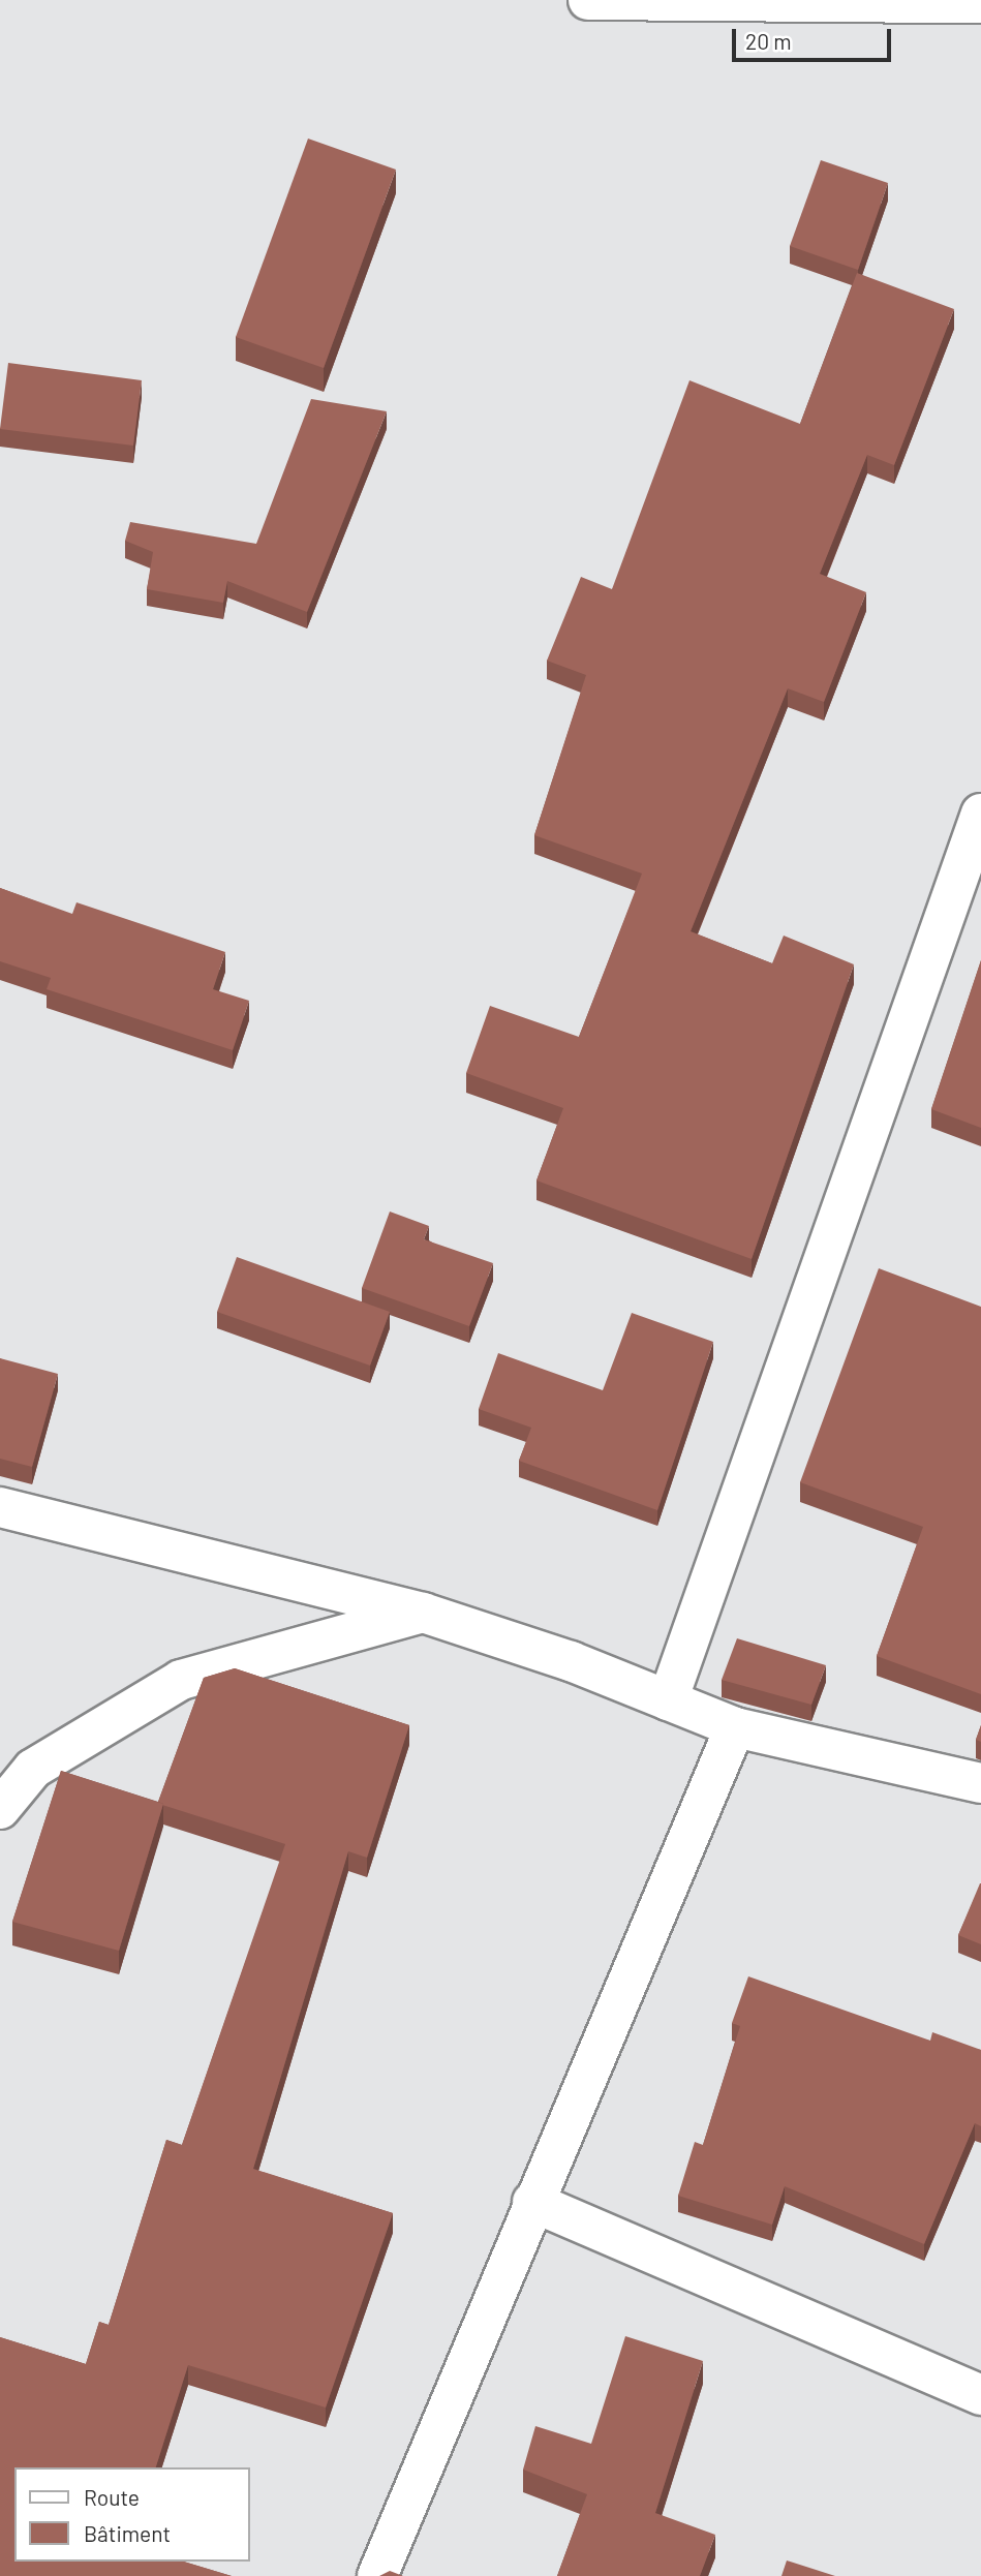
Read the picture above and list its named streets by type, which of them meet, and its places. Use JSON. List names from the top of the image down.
{
  "legend": ["Route", "Bâtiment"],
  "scale_bar": "20 m"
}
